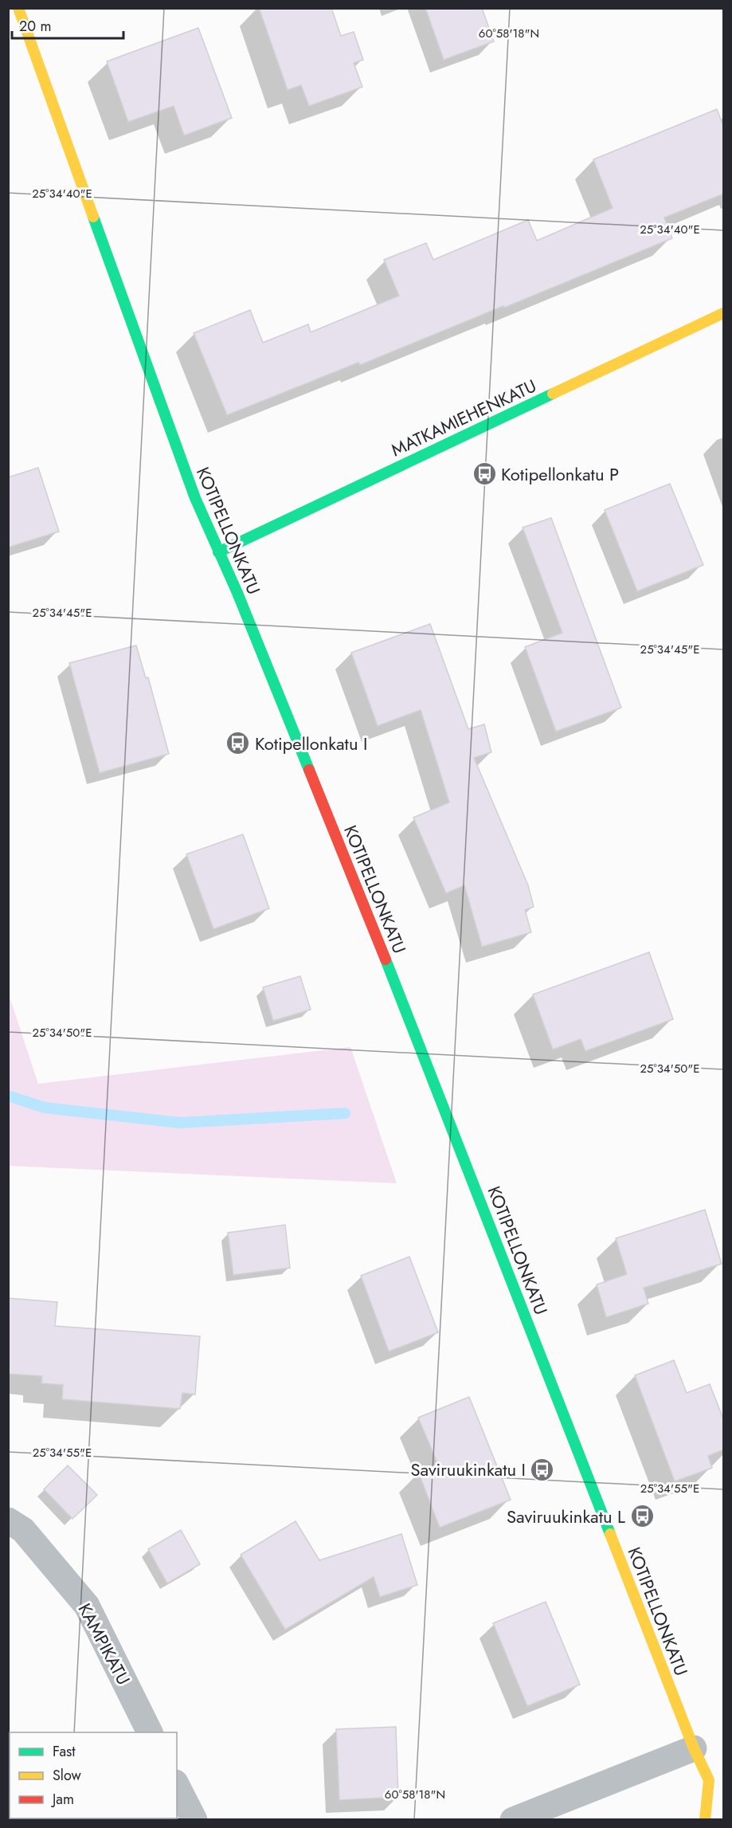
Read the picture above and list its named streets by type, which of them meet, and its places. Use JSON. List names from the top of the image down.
{
  "streets": {
    "street": ["MATKAMIEHENKATU", "KOTIPELLONKATU", "KAMPIKATU"]
  },
  "crossings": [
    ["MATKAMIEHENKATU", "KOTIPELLONKATU"]
  ],
  "places": {
    "bus stop": [
      "Kotipellonkatu P",
      "Kotipellonkatu I",
      "Saviruukinkatu I",
      "Saviruukinkatu L"
    ]
  },
  "legend": ["Fast", "Slow", "Jam"],
  "scale_bar": "20 m",
  "coordinates": [
    "60°58'18\"N",
    "25°34'40\"E",
    "25°34'45\"E",
    "25°34'50\"E",
    "25°34'55\"E"
  ]
}
